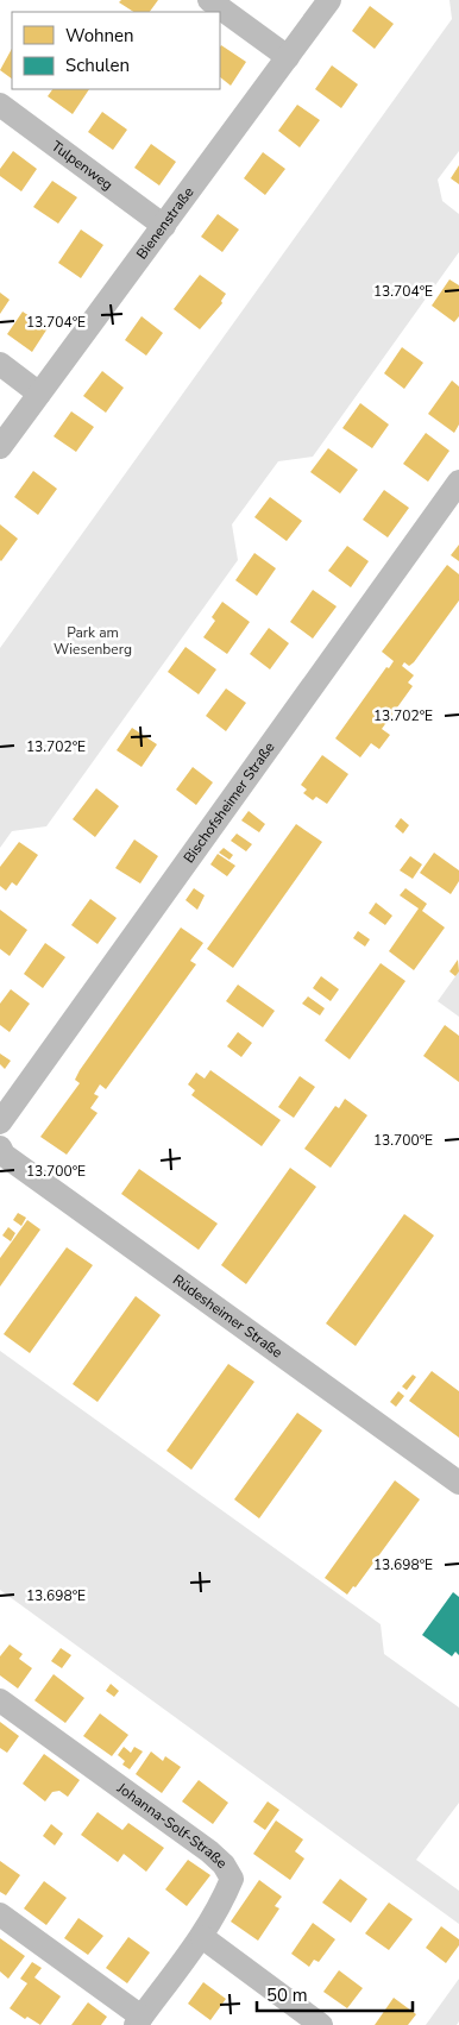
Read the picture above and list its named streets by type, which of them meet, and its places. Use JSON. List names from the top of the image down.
{
  "streets": {
    "street": [
      "Tulpenweg",
      "Bienenstraße",
      "Bischofsheimer Straße",
      "Rüdesheimer Straße",
      "Johanna-Solf-Straße"
    ]
  },
  "crossings": [
    ["Tulpenweg", "Bienenstraße"]
  ],
  "parks": ["Park am Wiesenberg"],
  "legend": ["Wohnen", "Schulen"],
  "scale_bar": "50 m",
  "coordinates": [
    "13.704°E",
    "13.702°E",
    "13.700°E",
    "13.698°E"
  ]
}
